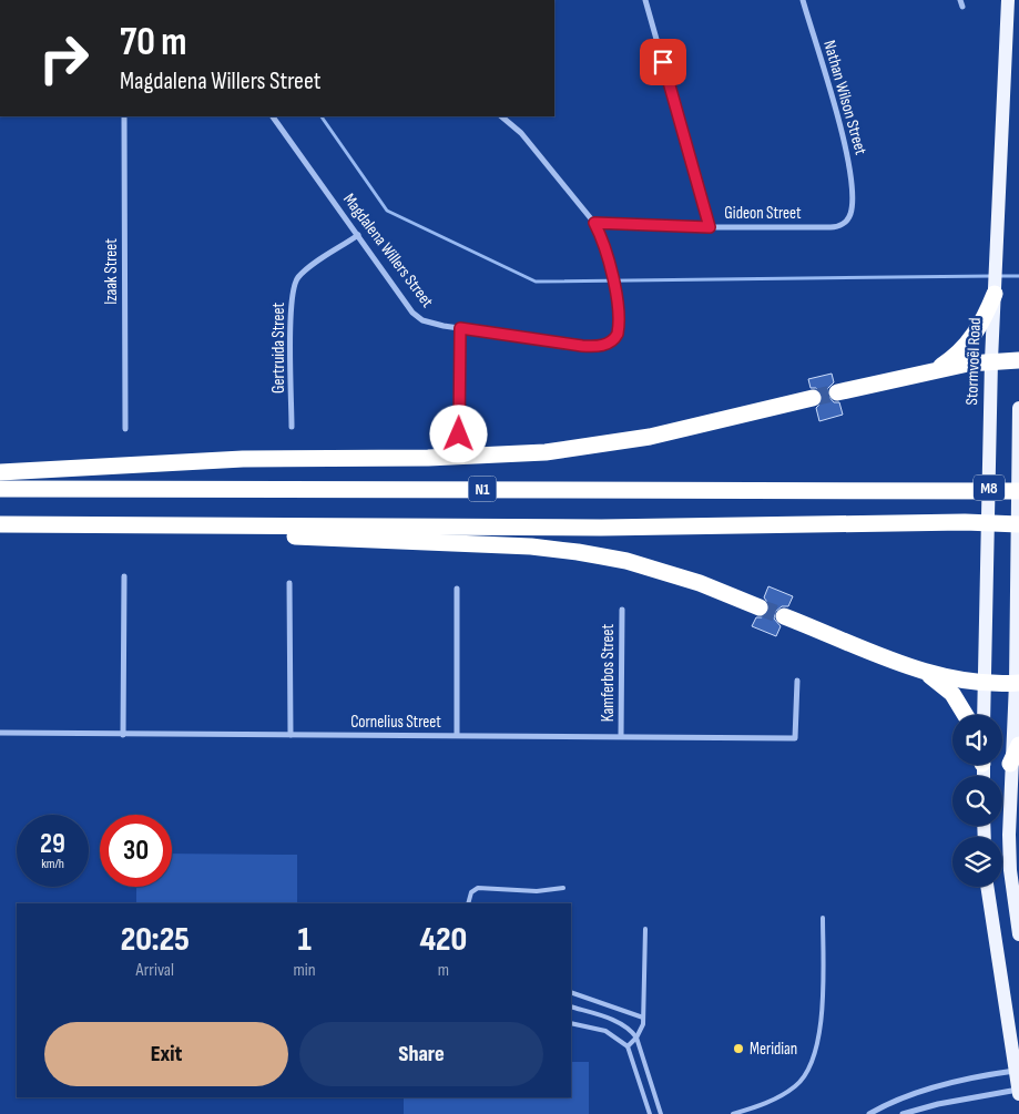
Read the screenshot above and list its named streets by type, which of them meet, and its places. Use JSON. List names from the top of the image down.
{
  "streets": {
    "highway": ["N1"],
    "main road": ["Stormvoël Road", "M8"],
    "street": [
      "Nathan Wilson Street",
      "Gideon Street",
      "Magdalena Willers Street",
      "Izaak Street",
      "Gertruida Street",
      "Kamferbos Street",
      "Cornelius Street"
    ]
  },
  "crossings": [
    ["Nathan Wilson Street", "Gideon Street"],
    ["Gideon Street", "Magdalena Willers Street"],
    ["Magdalena Willers Street", "Gertruida Street"],
    ["Kamferbos Street", "Cornelius Street"]
  ],
  "places": ["Meridian"],
  "page": {
    "turn": ["70 m", "Magdalena Willers Street"],
    "speed": "29 km/h",
    "limit": "30",
    "eta": [
      "20:25",
      "Arrival",
      "1",
      "min",
      "420",
      "m"
    ],
    "buttons": ["Exit", "Share"]
  }
}
